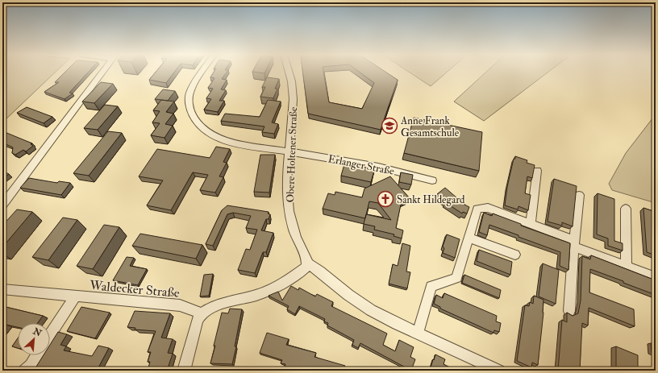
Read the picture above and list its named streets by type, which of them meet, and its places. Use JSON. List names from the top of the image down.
{
  "streets": {
    "street": ["Obere Holtener Straße", "Erlanger Straße", "Waldecker Straße"]
  },
  "crossings": [
    ["Obere Holtener Straße", "Erlanger Straße"]
  ],
  "places": {
    "school or university": ["Anne Frank Gesamtschule"],
    "church": ["Sankt Hildegard"]
  },
  "north": "top right"
}
